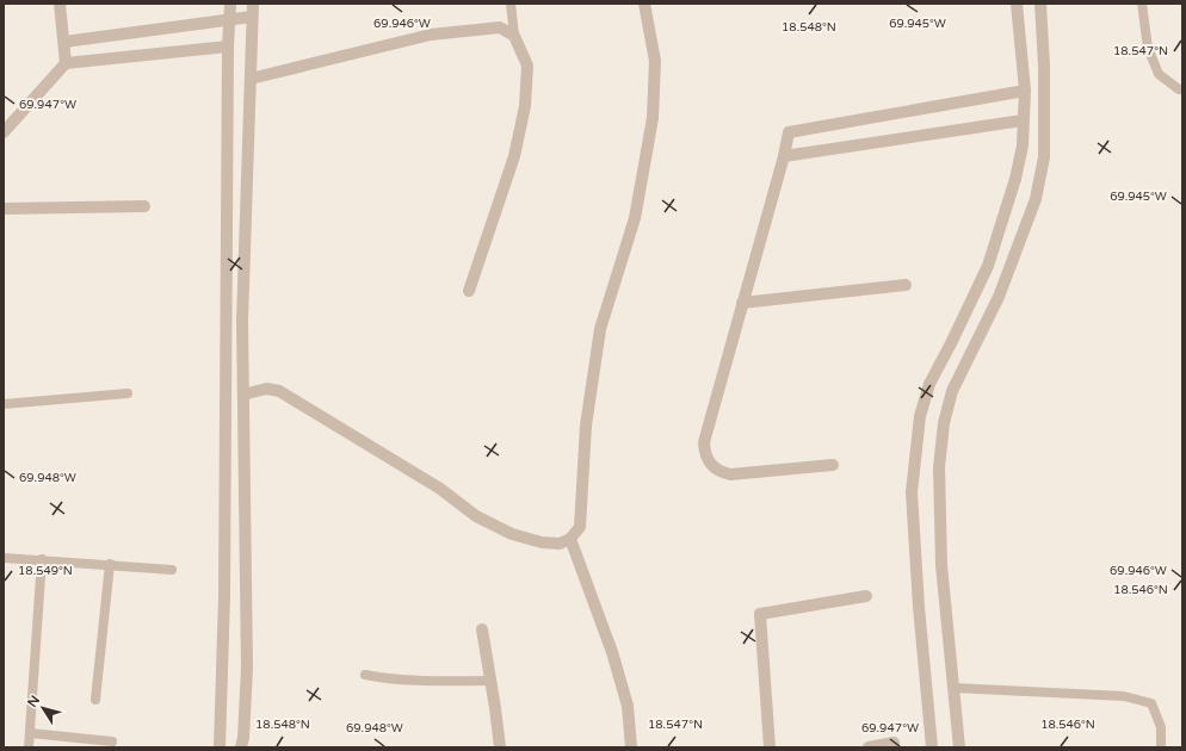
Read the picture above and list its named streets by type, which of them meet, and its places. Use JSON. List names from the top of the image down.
{
  "north": "top left",
  "coordinates": [
    "69.945°W",
    "69.946°W",
    "18.548°N",
    "18.547°N",
    "69.947°W",
    "69.948°W",
    "18.549°N",
    "18.546°N"
  ]
}
